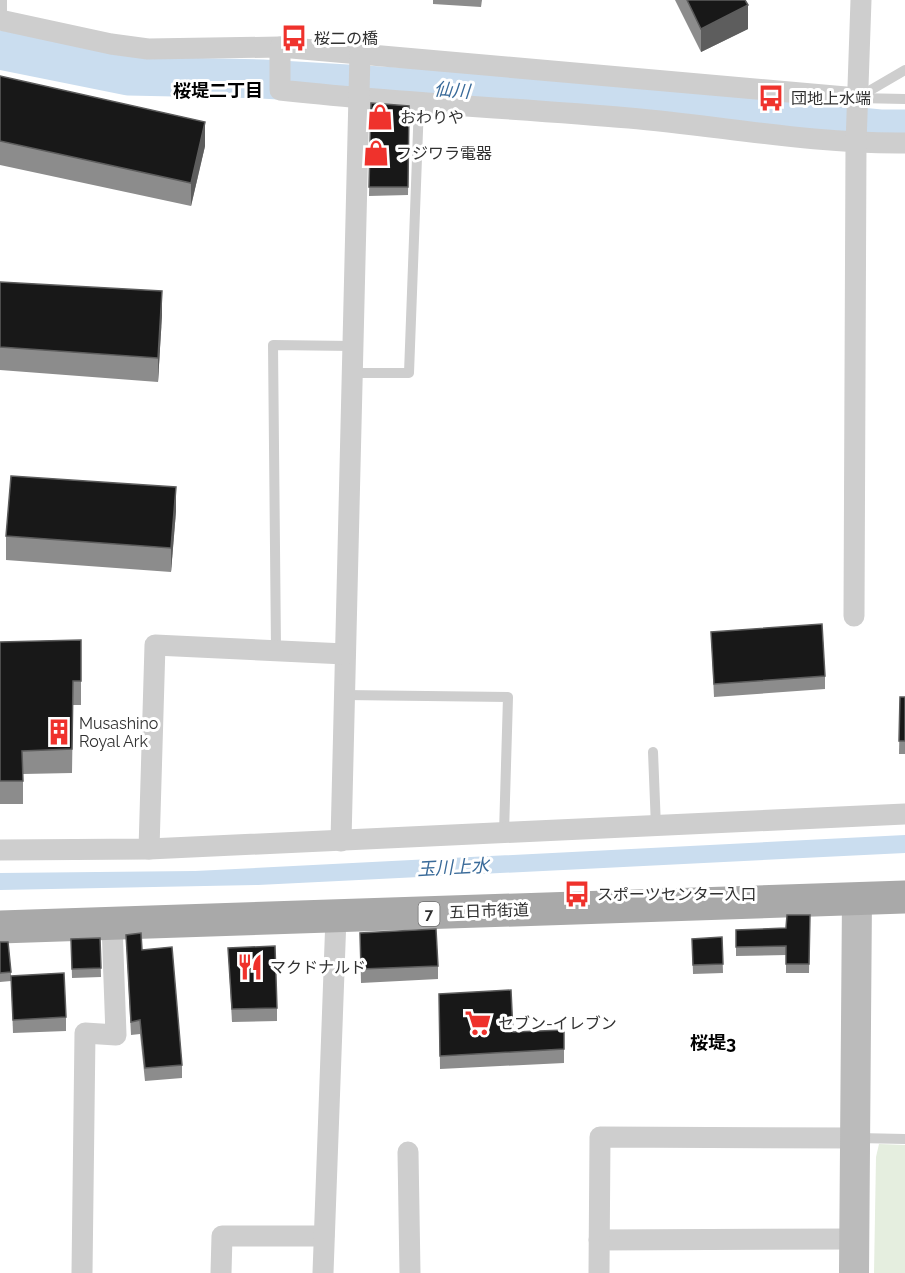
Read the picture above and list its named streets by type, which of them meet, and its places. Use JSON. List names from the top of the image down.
{
  "streets": {
    "main road": ["五日市街道", "7"]
  },
  "districts": ["桜堤二丁目", "桜堤3"],
  "water": ["仙川", "玉川上水"],
  "places": {
    "bus stop": ["桜二の橋", "団地上水端", "スポーツセンター入口"],
    "shop": ["おわりや", "フジワラ電器"],
    "building": ["Musashino Royal Ark"],
    "restaurant": ["マクドナルド"],
    "supermarket": ["セブン-イレブン"]
  }
}
